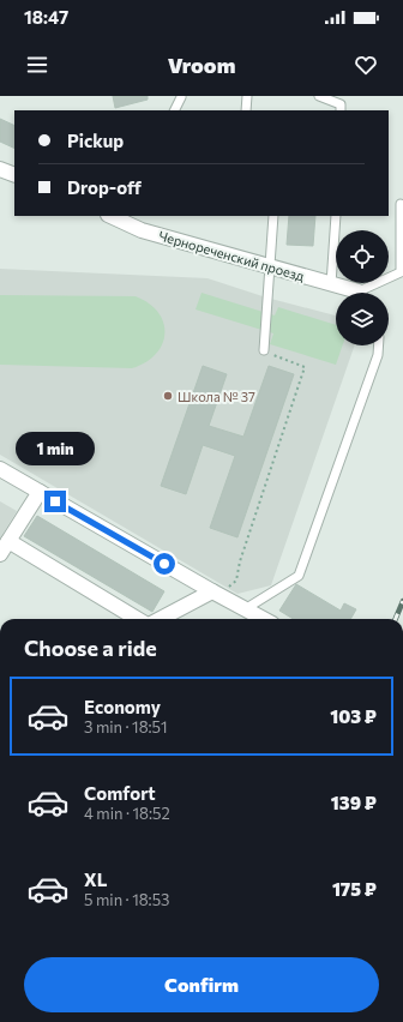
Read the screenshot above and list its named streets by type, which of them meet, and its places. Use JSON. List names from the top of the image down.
{
  "streets": {
    "street": ["Чернореченский проезд"]
  },
  "places": ["Школа № 37"],
  "page": {
    "status": "18:47",
    "header": "Vroom",
    "banner": ["Pickup", "Drop-off"],
    "bubble": "1 min",
    "heading": "Choose a ride",
    "list": [
      {
        "name": "Economy",
        "note": "3 min · 18:51",
        "value": "103 ₽"
      },
      {
        "name": "Comfort",
        "note": "4 min · 18:52",
        "value": "139 ₽"
      },
      {
        "name": "XL",
        "note": "5 min · 18:53",
        "value": "175 ₽"
      }
    ],
    "buttons": "Confirm"
  }
}
